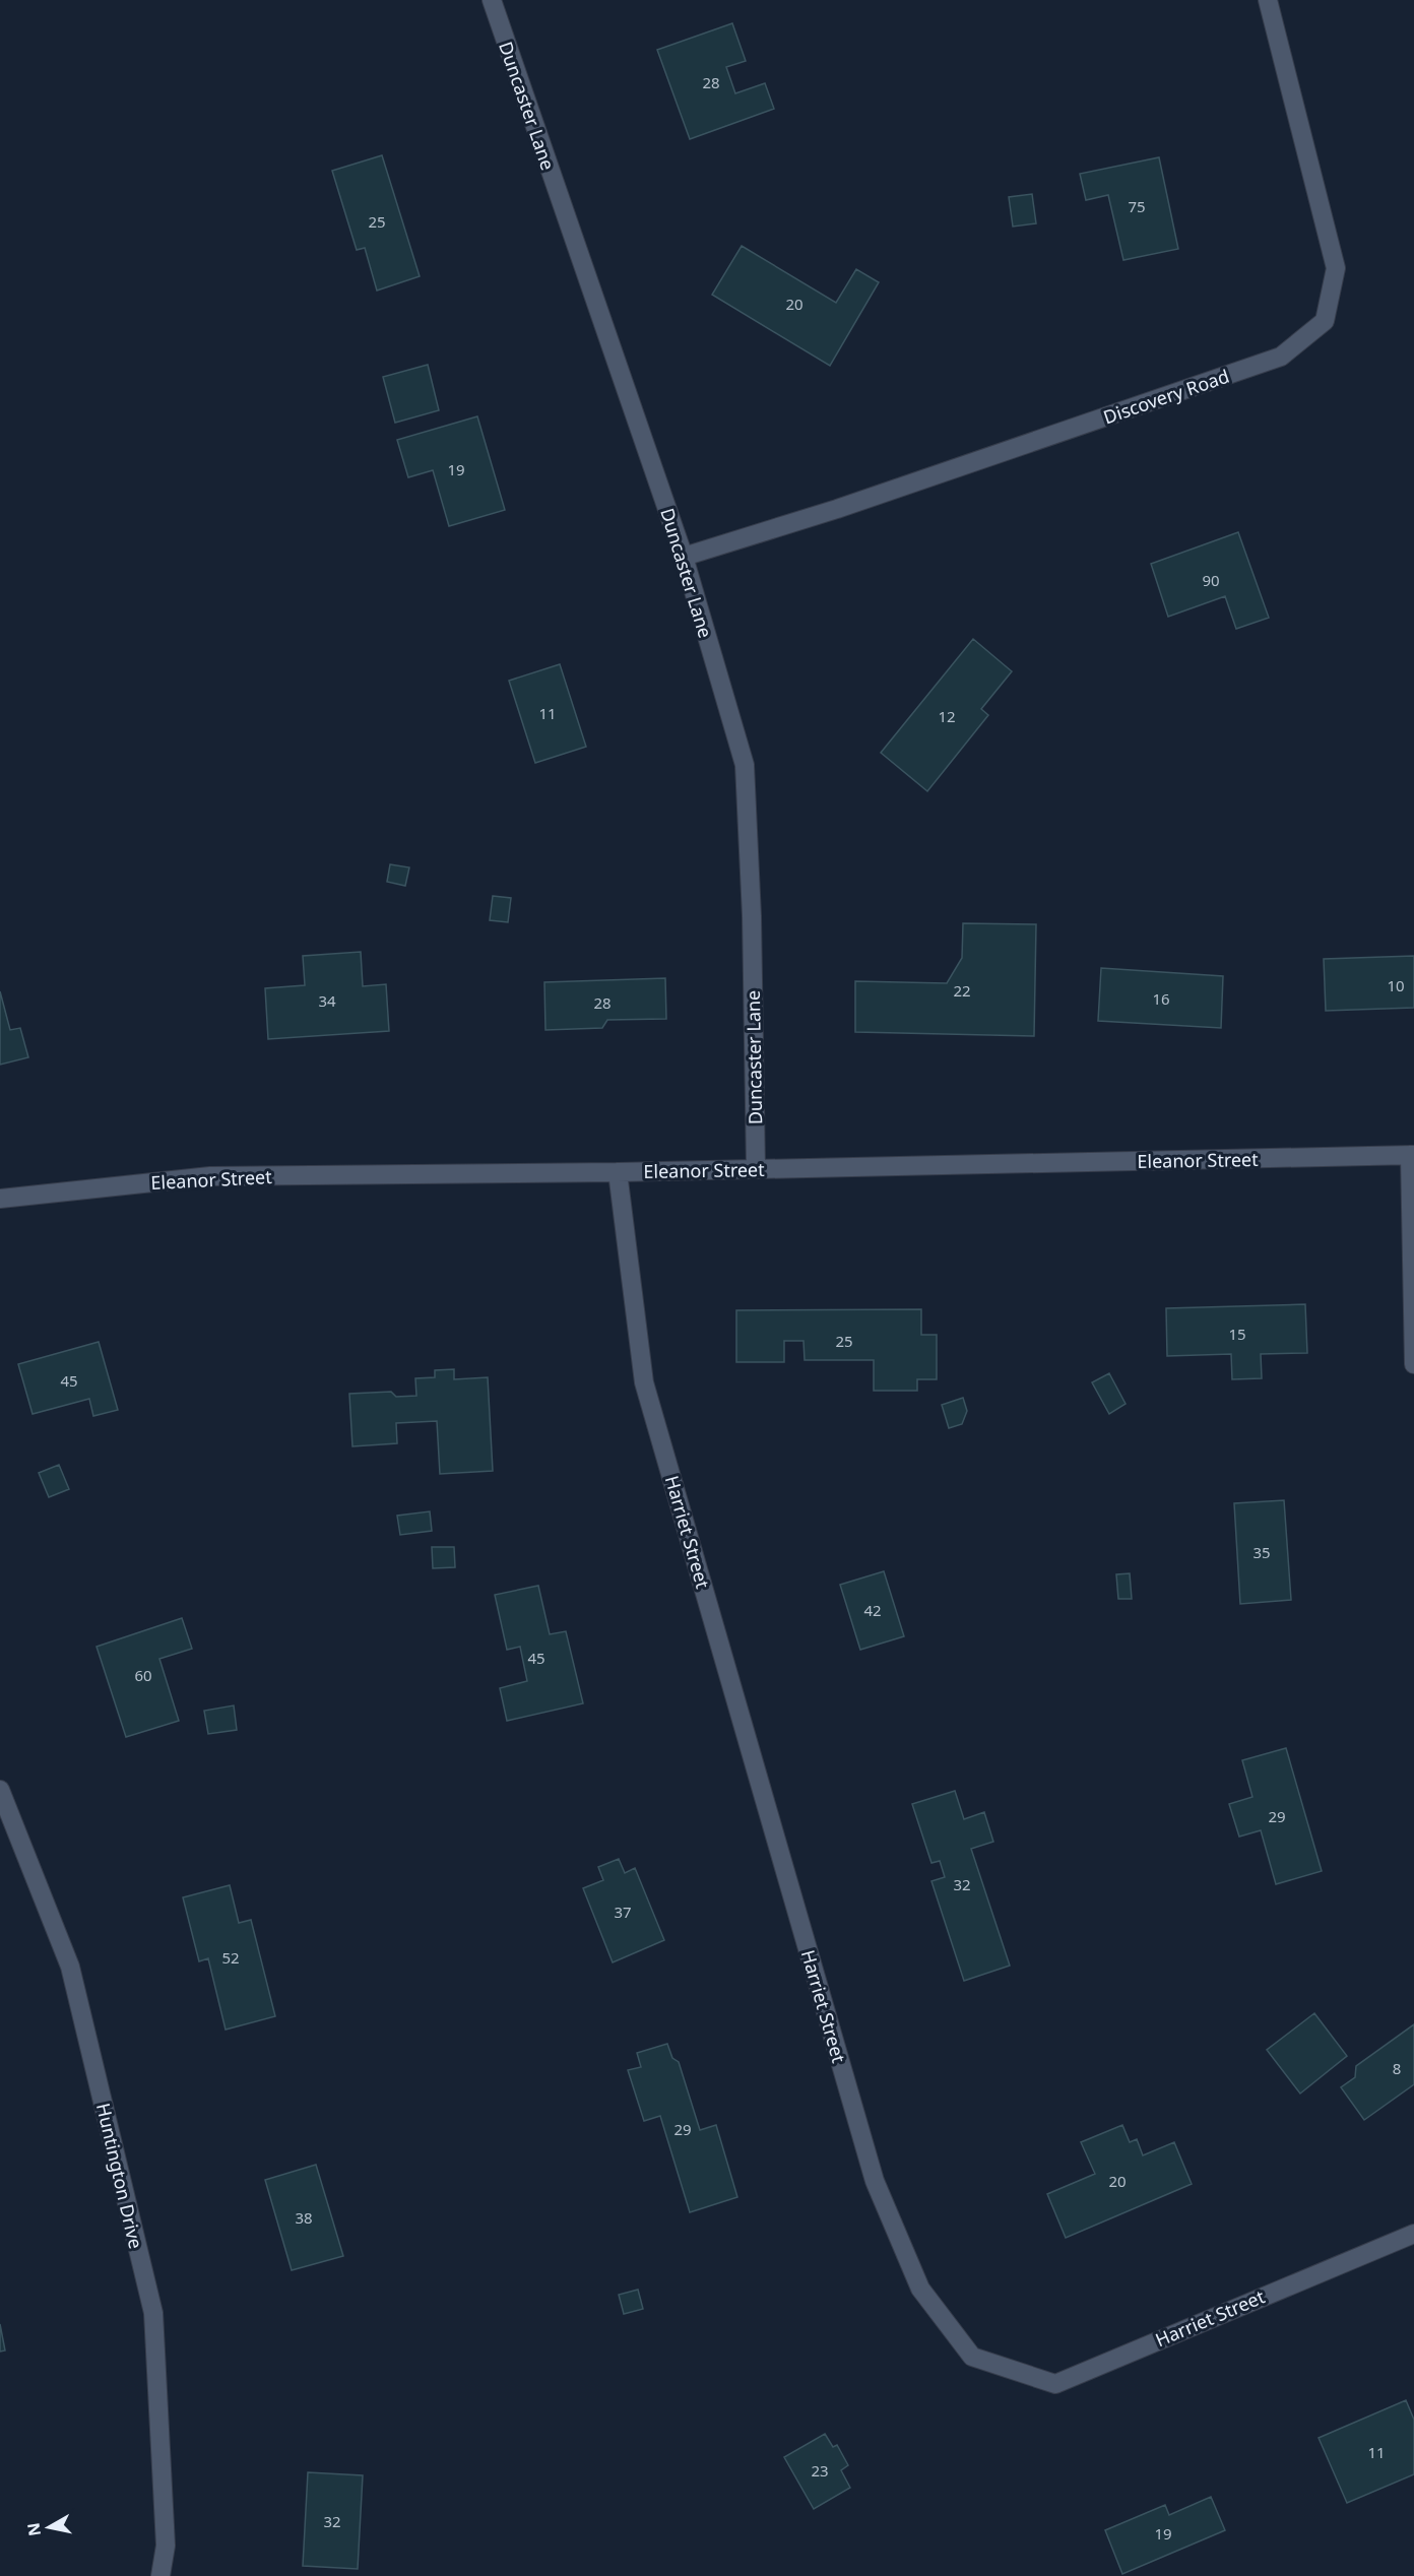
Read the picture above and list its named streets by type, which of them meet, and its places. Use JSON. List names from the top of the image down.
{
  "streets": {
    "street": [
      "Duncaster Lane",
      "Discovery Road",
      "Eleanor Street",
      "Harriet Street",
      "Huntington Drive"
    ]
  },
  "crossings": [
    ["Duncaster Lane", "Discovery Road"],
    ["Duncaster Lane", "Eleanor Street"],
    ["Eleanor Street", "Harriet Street"]
  ],
  "house_numbers": [
    "28",
    "75",
    "25",
    "20",
    "19",
    "90",
    "11",
    "12",
    "10",
    "22",
    "16",
    "34",
    "28",
    "15",
    "25",
    "45",
    "35",
    "42",
    "45",
    "60",
    "29",
    "32",
    "37",
    "52",
    "8",
    "29",
    "20",
    "38",
    "11",
    "23",
    "32",
    "19"
  ],
  "north": "left"
}
